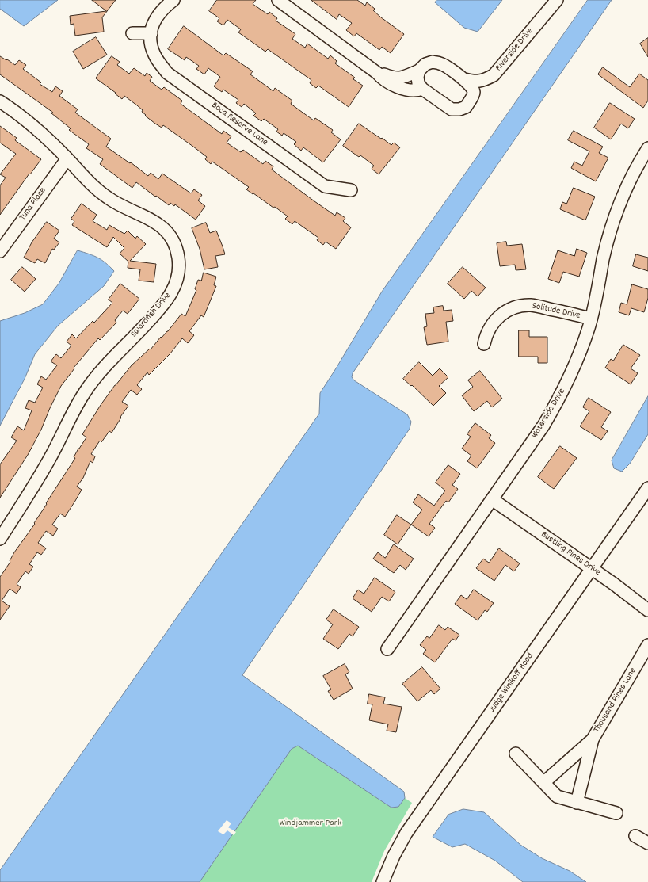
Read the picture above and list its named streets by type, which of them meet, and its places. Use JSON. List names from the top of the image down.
{
  "streets": {
    "street": [
      "Riverside Drive",
      "Boca Reserve Lane",
      "Tuna Place",
      "Solitude Drive",
      "Swordfish Drive",
      "Waterside Drive",
      "Rustling Pines Drive",
      "Judge Winikoff Road",
      "Thousand Pines Lane"
    ]
  },
  "crossings": [
    ["Tuna Place", "Swordfish Drive"],
    ["Solitude Drive", "Waterside Drive"],
    ["Waterside Drive", "Rustling Pines Drive"],
    ["Rustling Pines Drive", "Judge Winikoff Road"]
  ],
  "parks": ["Windjammer Park"]
}
